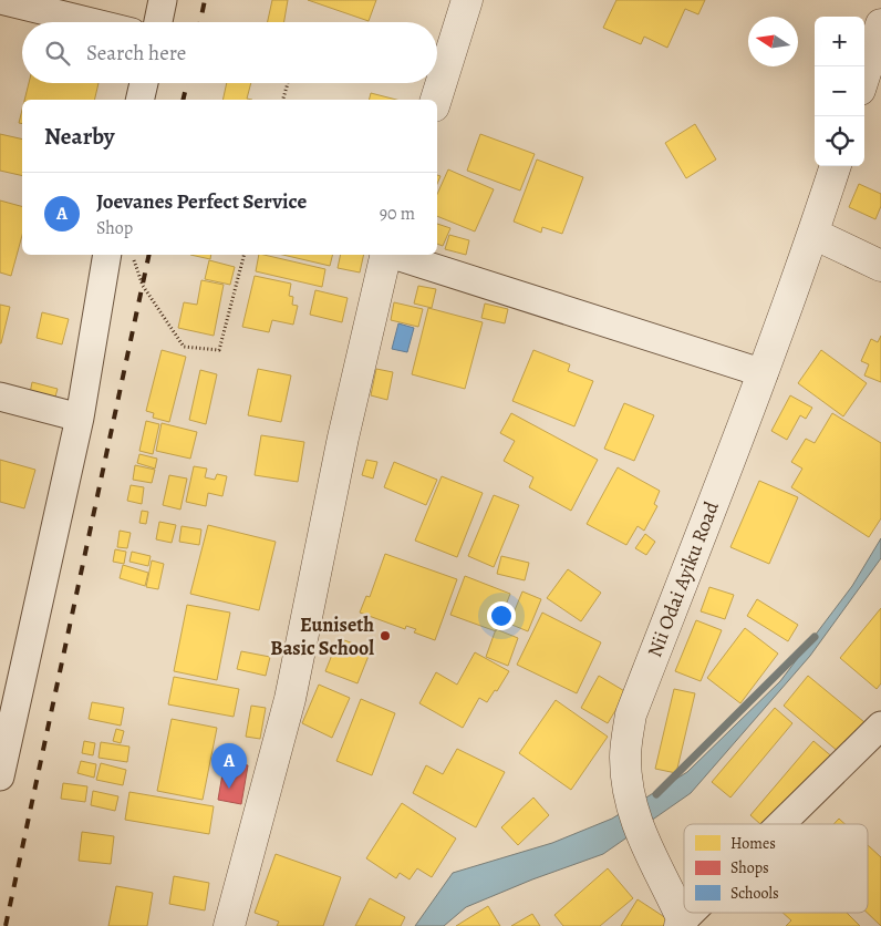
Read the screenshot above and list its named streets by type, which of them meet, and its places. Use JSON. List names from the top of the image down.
{
  "streets": {
    "street": ["Nii Odai Ayiku Road"]
  },
  "places": ["Euniseth Basic School"],
  "legend": ["Homes", "Shops", "Schools"],
  "north": "left",
  "page": {
    "map_buttons": ["+", "−"],
    "search": "Search here",
    "heading": "Nearby",
    "list": [
      {
        "mark": "A",
        "name": "Joevanes Perfect Service",
        "note": "Shop",
        "value": "90 m"
      }
    ],
    "pins": "A"
  }
}
